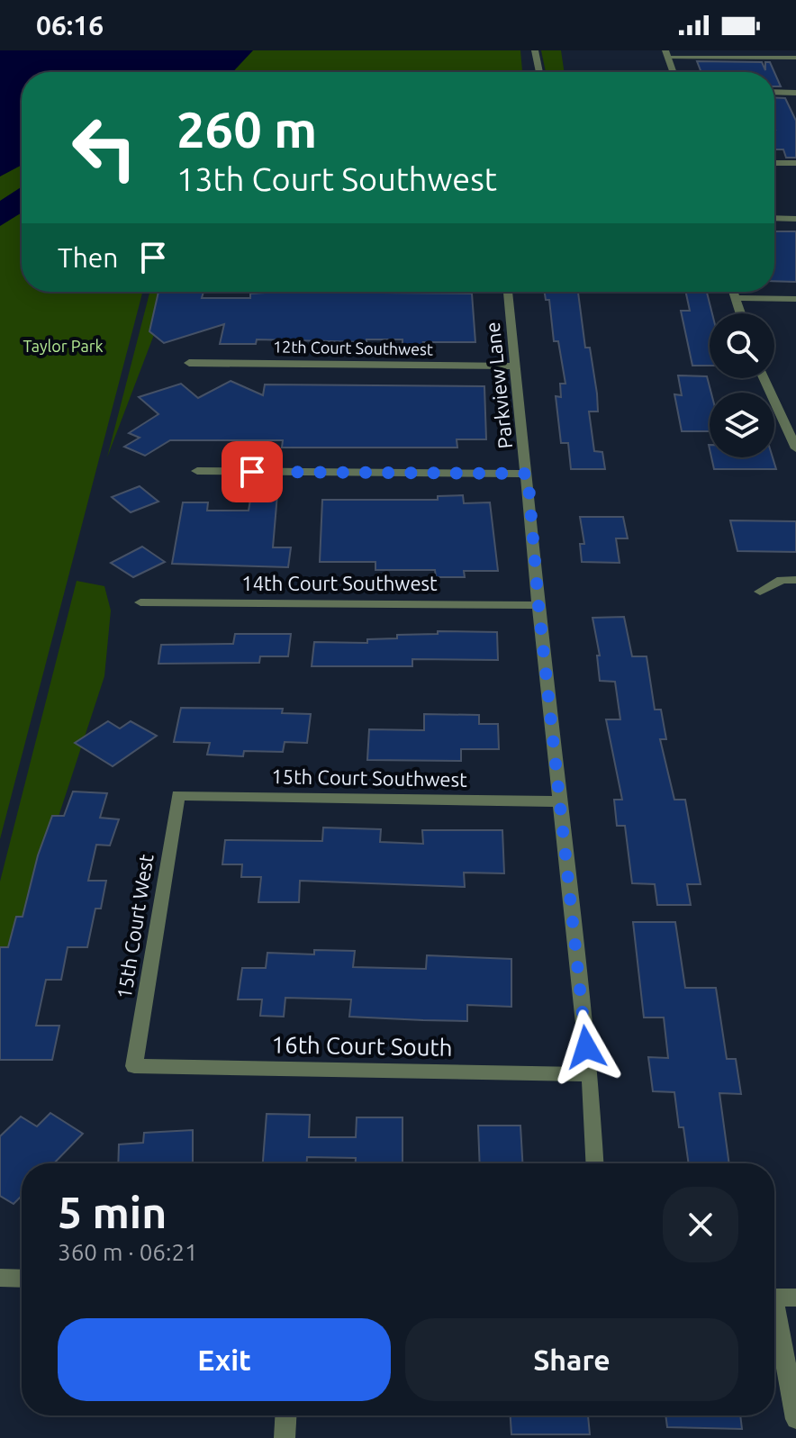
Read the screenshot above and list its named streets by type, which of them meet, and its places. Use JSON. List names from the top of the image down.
{
  "streets": {
    "street": [
      "12th Court Southwest",
      "Parkview Lane",
      "14th Court Southwest",
      "15th Court Southwest",
      "15th Court West",
      "16th Court South"
    ]
  },
  "crossings": [
    ["12th Court Southwest", "Parkview Lane"],
    ["Parkview Lane", "14th Court Southwest"],
    ["Parkview Lane", "15th Court Southwest"],
    ["Parkview Lane", "16th Court South"],
    ["15th Court Southwest", "15th Court West"],
    ["15th Court West", "16th Court South"]
  ],
  "parks": ["Taylor Park"],
  "page": {
    "status": "06:16",
    "turn": ["260 m", "13th Court Southwest"],
    "then": "Then",
    "heading": ["5 min", "360 m · 06:21"],
    "buttons": ["Exit", "Share"]
  }
}
